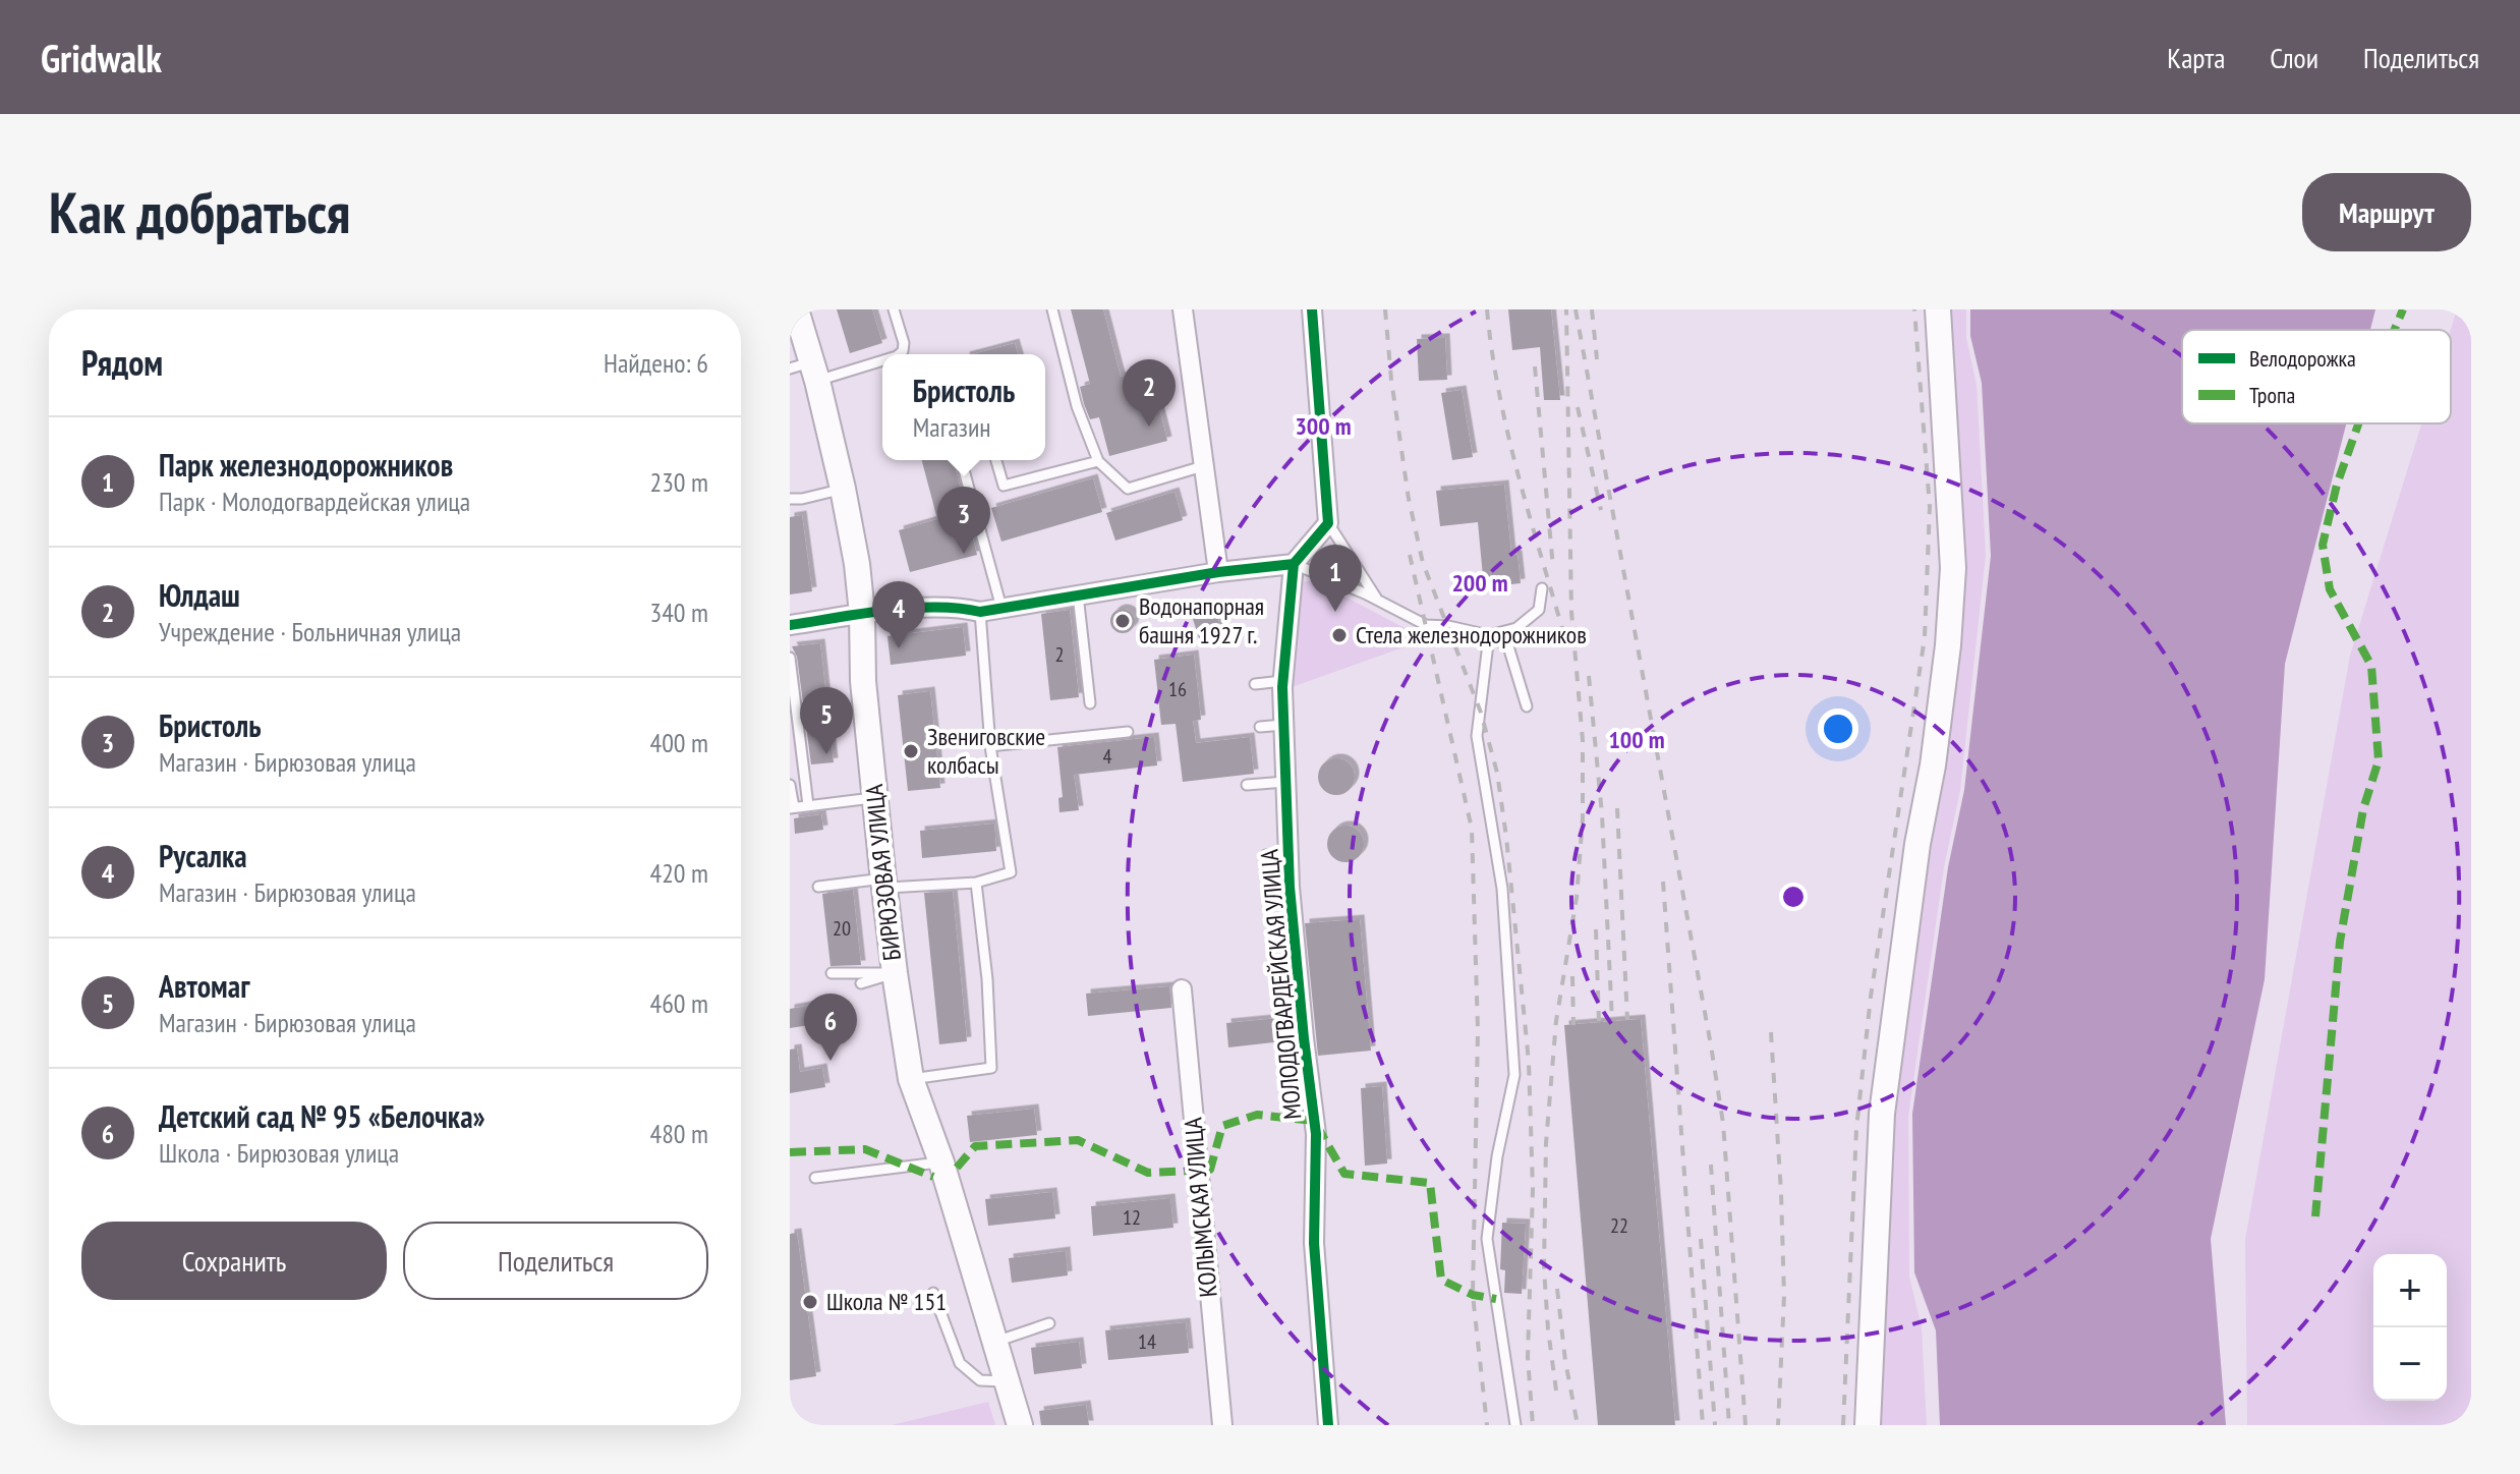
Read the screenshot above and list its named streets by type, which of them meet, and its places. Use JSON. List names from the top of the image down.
{
  "streets": {
    "main road": ["БИРЮЗОВАЯ УЛИЦА"],
    "street": ["МОЛОДОГВАРДЕЙСКАЯ УЛИЦА", "КОЛЫМСКАЯ УЛИЦА"]
  },
  "places": [
    "Водонапорная башня 1927 г.",
    "Стела железнодорожников",
    "Звениговские колбасы",
    "Школа № 151"
  ],
  "house_numbers": [
    "2",
    "16",
    "4",
    "20",
    "12",
    "22",
    "14"
  ],
  "legend": ["Велодорожка", "Тропа"],
  "page": {
    "header": "Gridwalk",
    "nav": ["Карта", "Слои", "Поделиться"],
    "buttons": [
      "Маршрут",
      ["Сохранить", "Поделиться"]
    ],
    "title": "Как добраться",
    "heading": ["Рядом", "Найдено: 6"],
    "popup": ["Бристоль", "Магазин"],
    "pins": [
      "2",
      "3",
      "1",
      "4",
      "5",
      "6"
    ],
    "list": [
      {
        "mark": "1",
        "name": "Парк железнодорожников",
        "note": "Парк · Молодогвардейская улица",
        "value": "230 m"
      },
      {
        "mark": "2",
        "name": "Юлдаш",
        "note": "Учреждение · Больничная улица",
        "value": "340 m"
      },
      {
        "mark": "3",
        "name": "Бристоль",
        "note": "Магазин · Бирюзовая улица",
        "value": "400 m"
      },
      {
        "mark": "4",
        "name": "Русалка",
        "note": "Магазин · Бирюзовая улица",
        "value": "420 m"
      },
      {
        "mark": "5",
        "name": "Автомаг",
        "note": "Магазин · Бирюзовая улица",
        "value": "460 m"
      },
      {
        "mark": "6",
        "name": "Детский сад № 95 «Белочка»",
        "note": "Школа · Бирюзовая улица",
        "value": "480 m"
      }
    ],
    "map_buttons": ["+", "−"]
  },
  "rings": ["300 m", "200 m", "100 m"]
}
